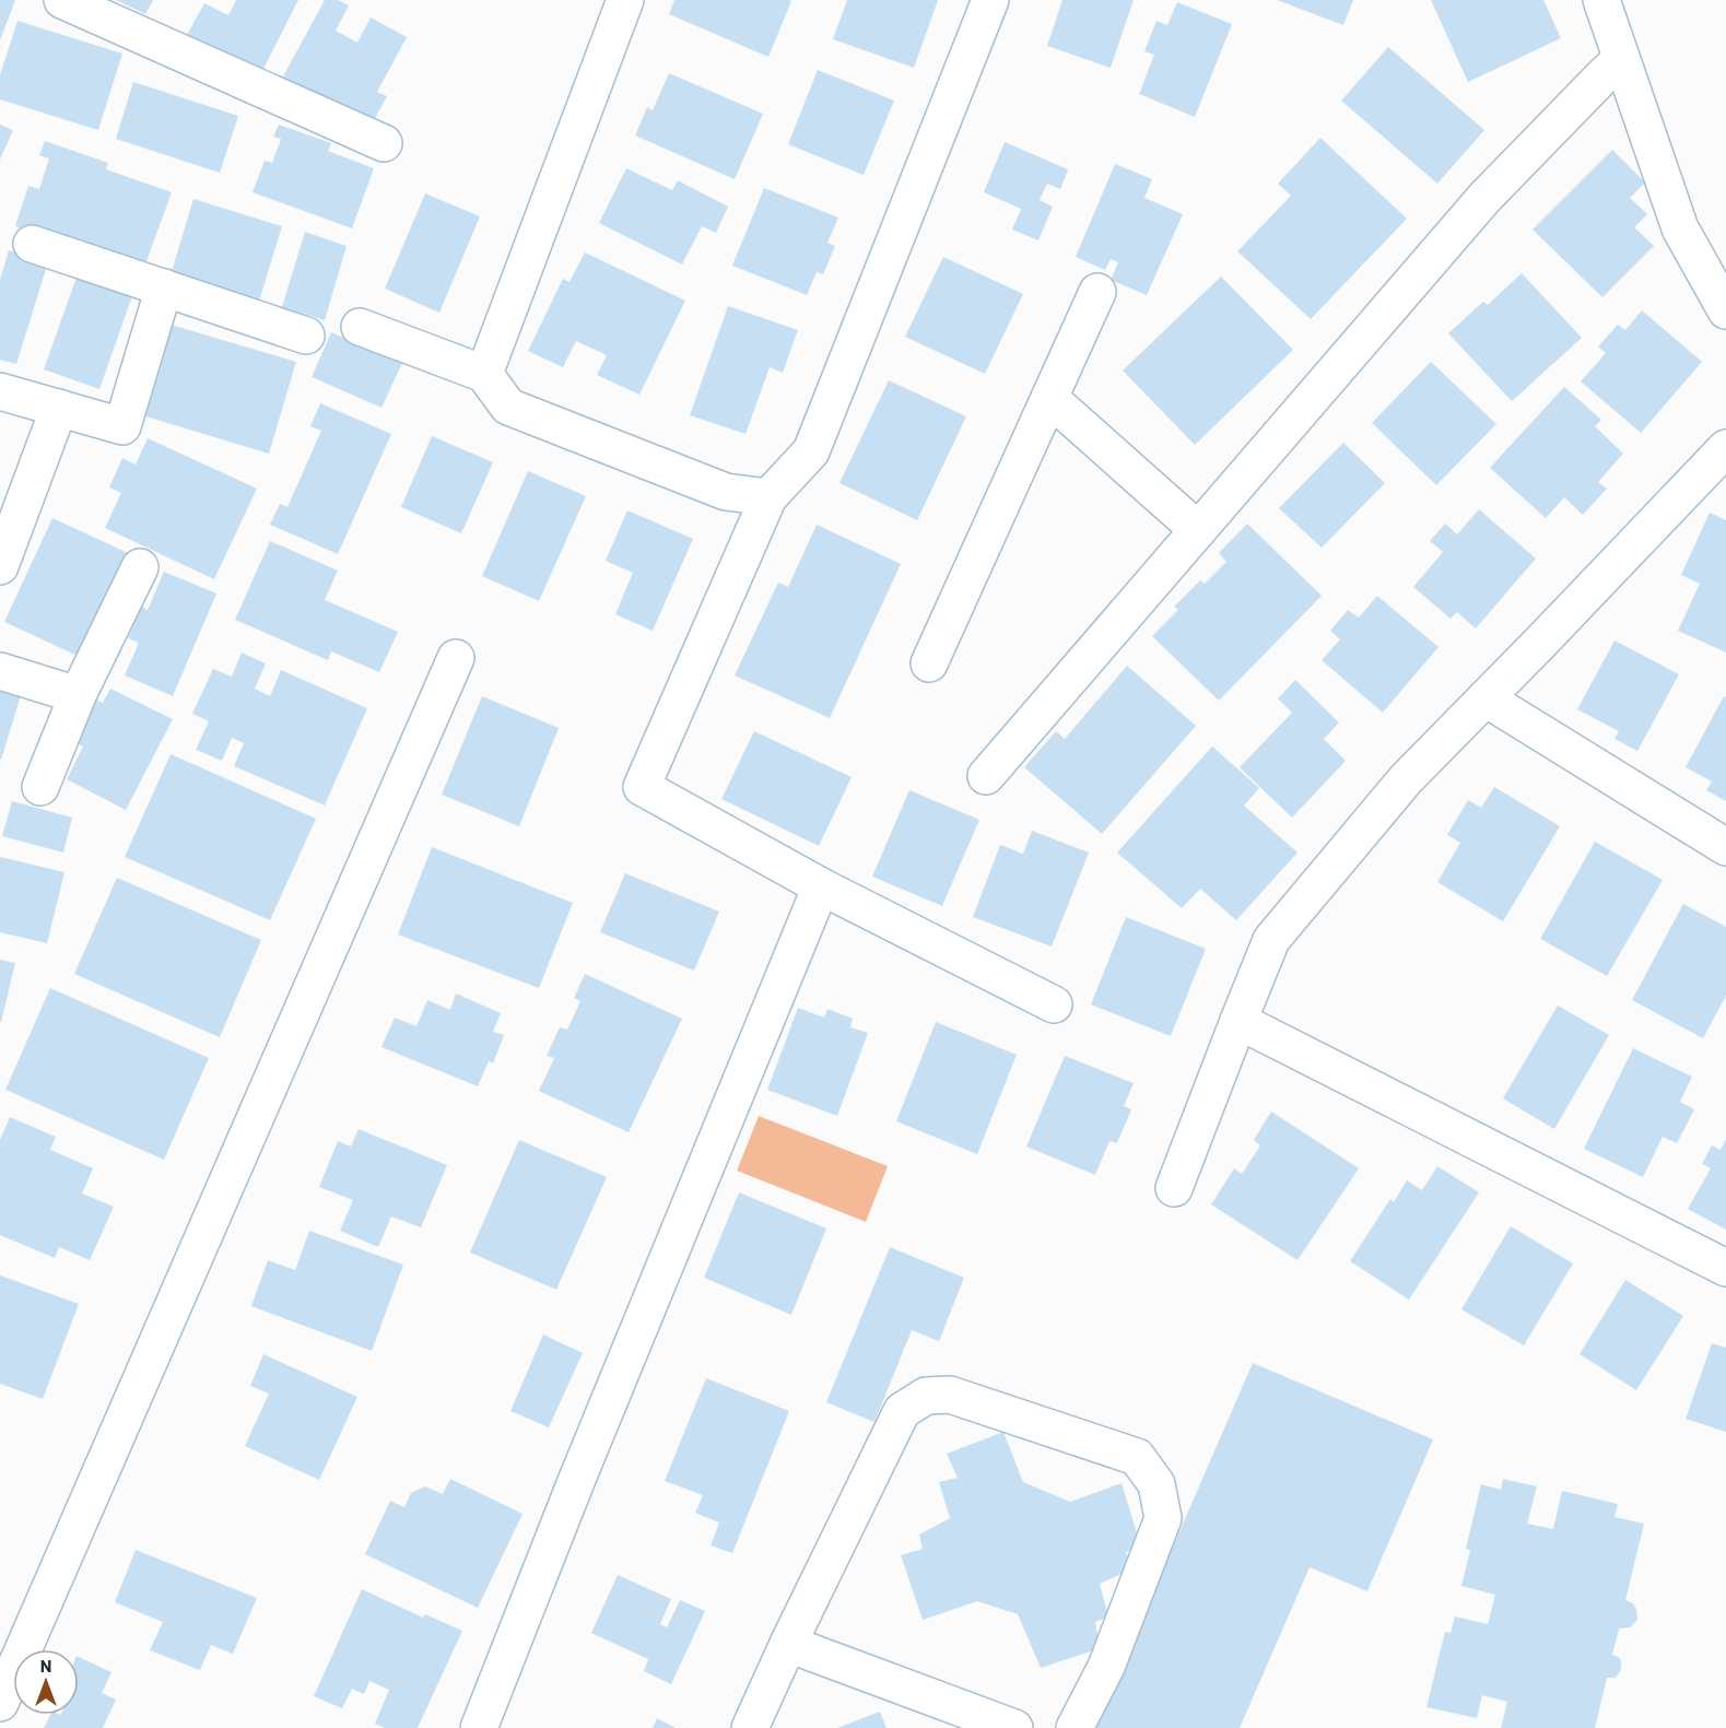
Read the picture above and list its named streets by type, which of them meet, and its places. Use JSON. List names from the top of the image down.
{
  "north": "top"
}
